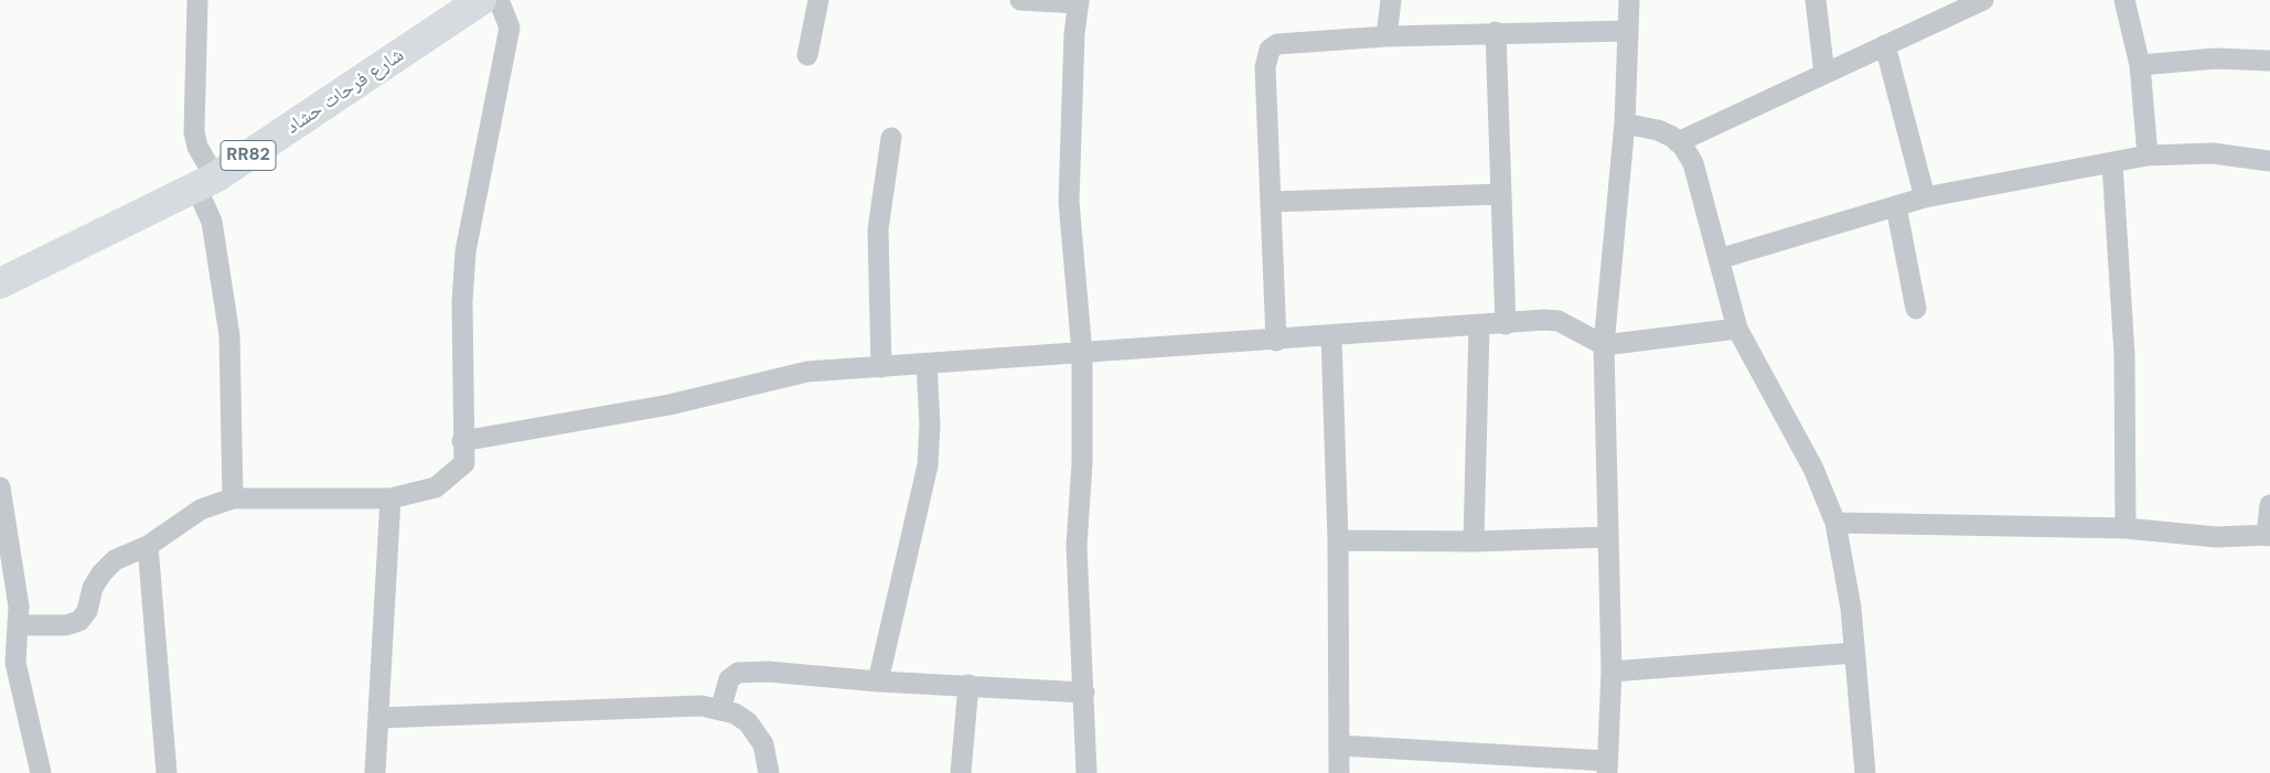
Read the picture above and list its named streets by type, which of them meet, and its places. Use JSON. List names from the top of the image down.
{
  "streets": {
    "main road": ["شارع فرحات حشاد", "RR82"]
  }
}
